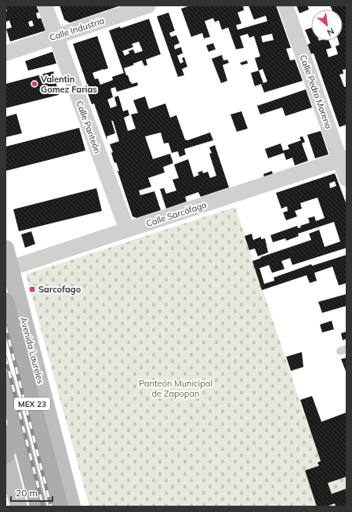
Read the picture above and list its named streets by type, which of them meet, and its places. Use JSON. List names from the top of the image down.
{
  "streets": {
    "main road": ["Avenida Laureles", "MEX 23"],
    "street": [
      "Calle Industria",
      "Calle Pedro Moreno",
      "Calle Panteón",
      "Calle Sarcófago"
    ]
  },
  "crossings": [
    ["Calle Industria", "Calle Panteón"],
    ["Calle Pedro Moreno", "Calle Sarcófago"],
    ["Calle Panteón", "Calle Sarcófago"],
    ["Calle Sarcófago", "Avenida Laureles"]
  ],
  "parks": ["Panteón Municipal de Zapopan"],
  "places": {
    "other": ["Valentin Gomez Farias"],
    "transit": ["Sarcofago"]
  },
  "scale_bar": "20 m",
  "north": "bottom right"
}
